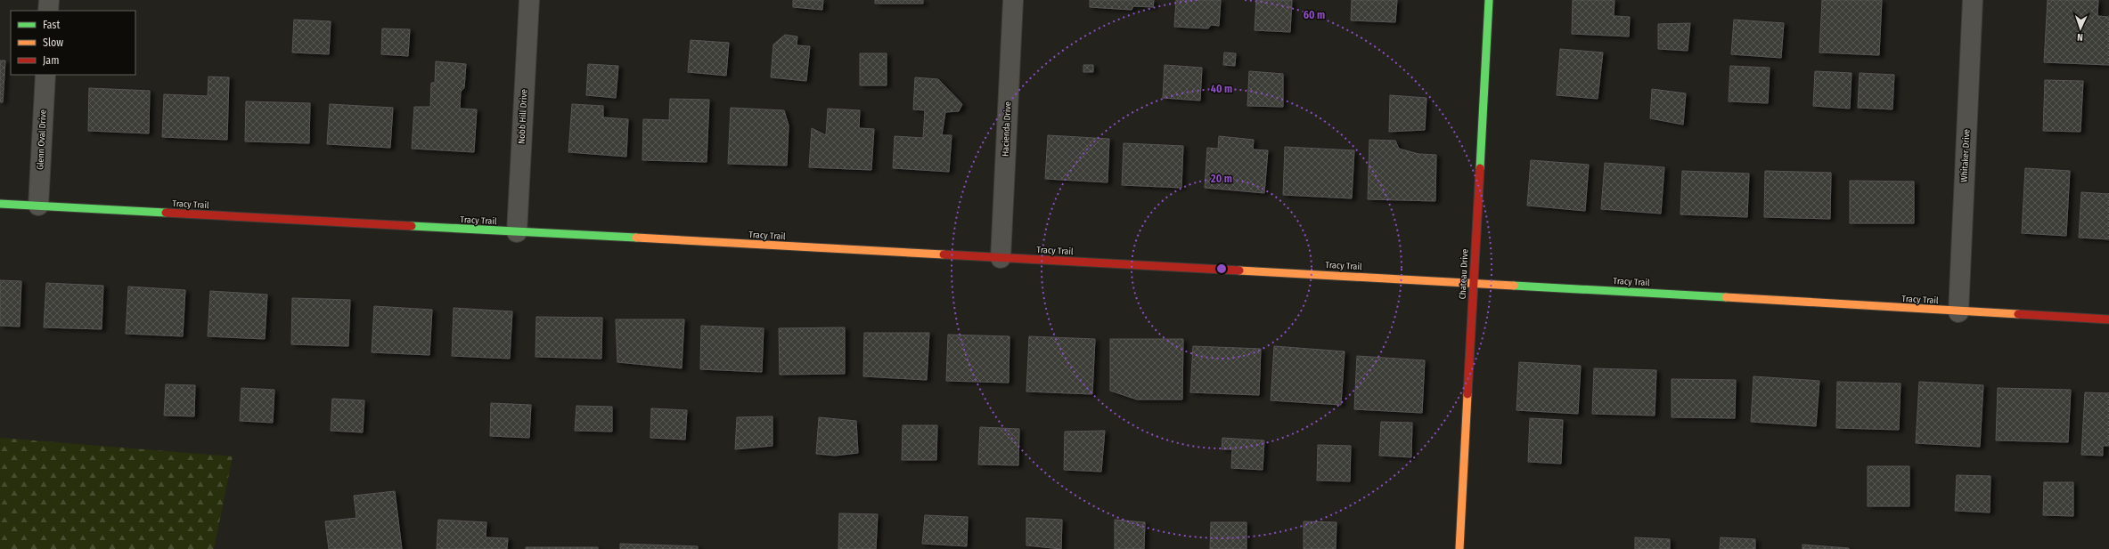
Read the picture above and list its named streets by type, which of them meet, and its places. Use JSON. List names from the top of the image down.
{
  "streets": {
    "street": [
      "Nobb Hill Drive",
      "Hacienda Drive",
      "Glenn Oval Drive",
      "Whitaker Drive",
      "Tracy Trail",
      "Chateau Drive"
    ]
  },
  "crossings": [
    ["Nobb Hill Drive", "Tracy Trail"],
    ["Hacienda Drive", "Tracy Trail"],
    ["Glenn Oval Drive", "Tracy Trail"],
    ["Whitaker Drive", "Tracy Trail"],
    ["Tracy Trail", "Chateau Drive"]
  ],
  "legend": ["Fast", "Slow", "Jam"],
  "north": "bottom",
  "rings": ["60 m", "40 m", "20 m"]
}
